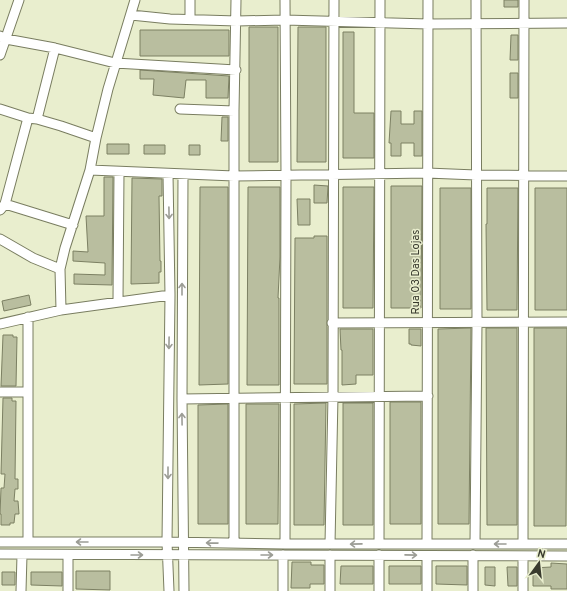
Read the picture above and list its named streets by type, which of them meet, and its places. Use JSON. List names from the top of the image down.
{
  "streets": {
    "street": ["Rua 03 Das Lojas"]
  },
  "north": "top"
}
